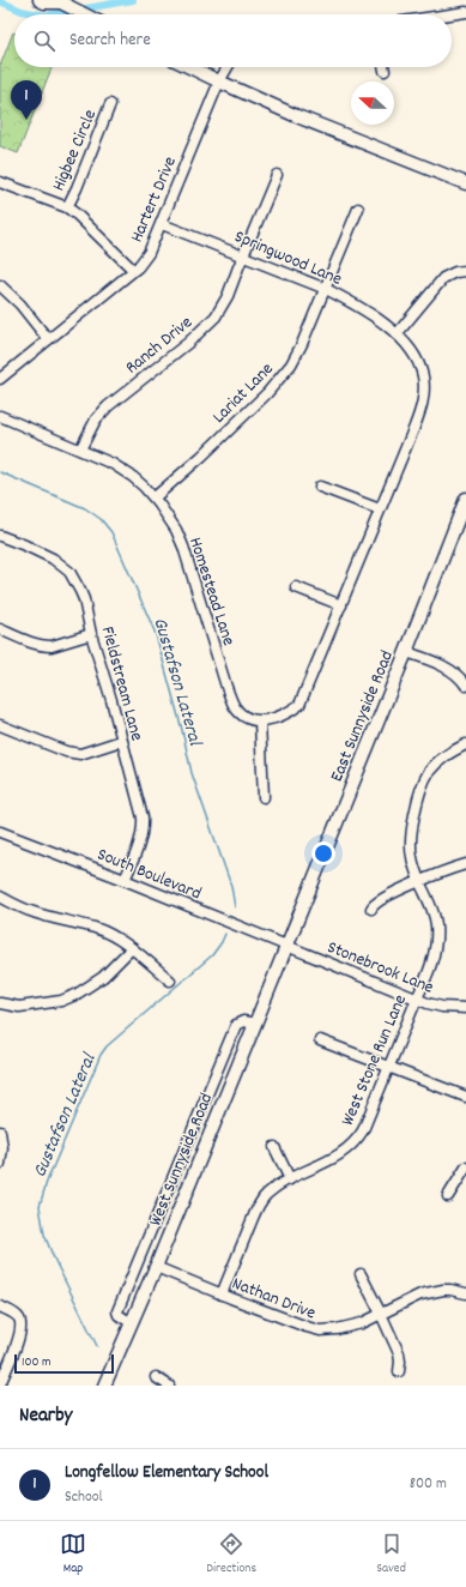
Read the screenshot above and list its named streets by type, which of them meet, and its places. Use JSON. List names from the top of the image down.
{
  "streets": {
    "main road": ["East Sunnyside Road", "West Sunnyside Road"],
    "street": [
      "Higbee Circle",
      "Hartert Drive",
      "Springwood Lane",
      "Ranch Drive",
      "Lariat Lane",
      "Homestead Lane",
      "Fieldstream Lane",
      "South Boulevard",
      "Stonebrook Lane",
      "West Stone Run Lane",
      "Nathan Drive"
    ]
  },
  "crossings": [
    ["Hartert Drive", "Springwood Lane"],
    ["Springwood Lane", "Ranch Drive"],
    ["Springwood Lane", "Lariat Lane"],
    ["Springwood Lane", "Homestead Lane"],
    ["Ranch Drive", "Homestead Lane"],
    ["Lariat Lane", "Homestead Lane"],
    ["Fieldstream Lane", "South Boulevard"],
    ["East Sunnyside Road", "South Boulevard"],
    ["East Sunnyside Road", "Stonebrook Lane"],
    ["East Sunnyside Road", "West Sunnyside Road"],
    ["South Boulevard", "Stonebrook Lane"],
    ["South Boulevard", "West Sunnyside Road"],
    ["Stonebrook Lane", "West Stone Run Lane"],
    ["Stonebrook Lane", "West Sunnyside Road"],
    ["West Stone Run Lane", "Nathan Drive"],
    ["West Sunnyside Road", "Nathan Drive"]
  ],
  "water": ["Gustafson Lateral"],
  "scale_bar": "100 m",
  "north": "left",
  "page": {
    "search": "Search here",
    "pins": "1",
    "scale": "100 m",
    "heading": "Nearby",
    "list": [
      {
        "mark": "1",
        "name": "Longfellow Elementary School",
        "note": "School",
        "value": "800 m"
      }
    ],
    "nav": ["Map", "Directions", "Saved"]
  }
}
